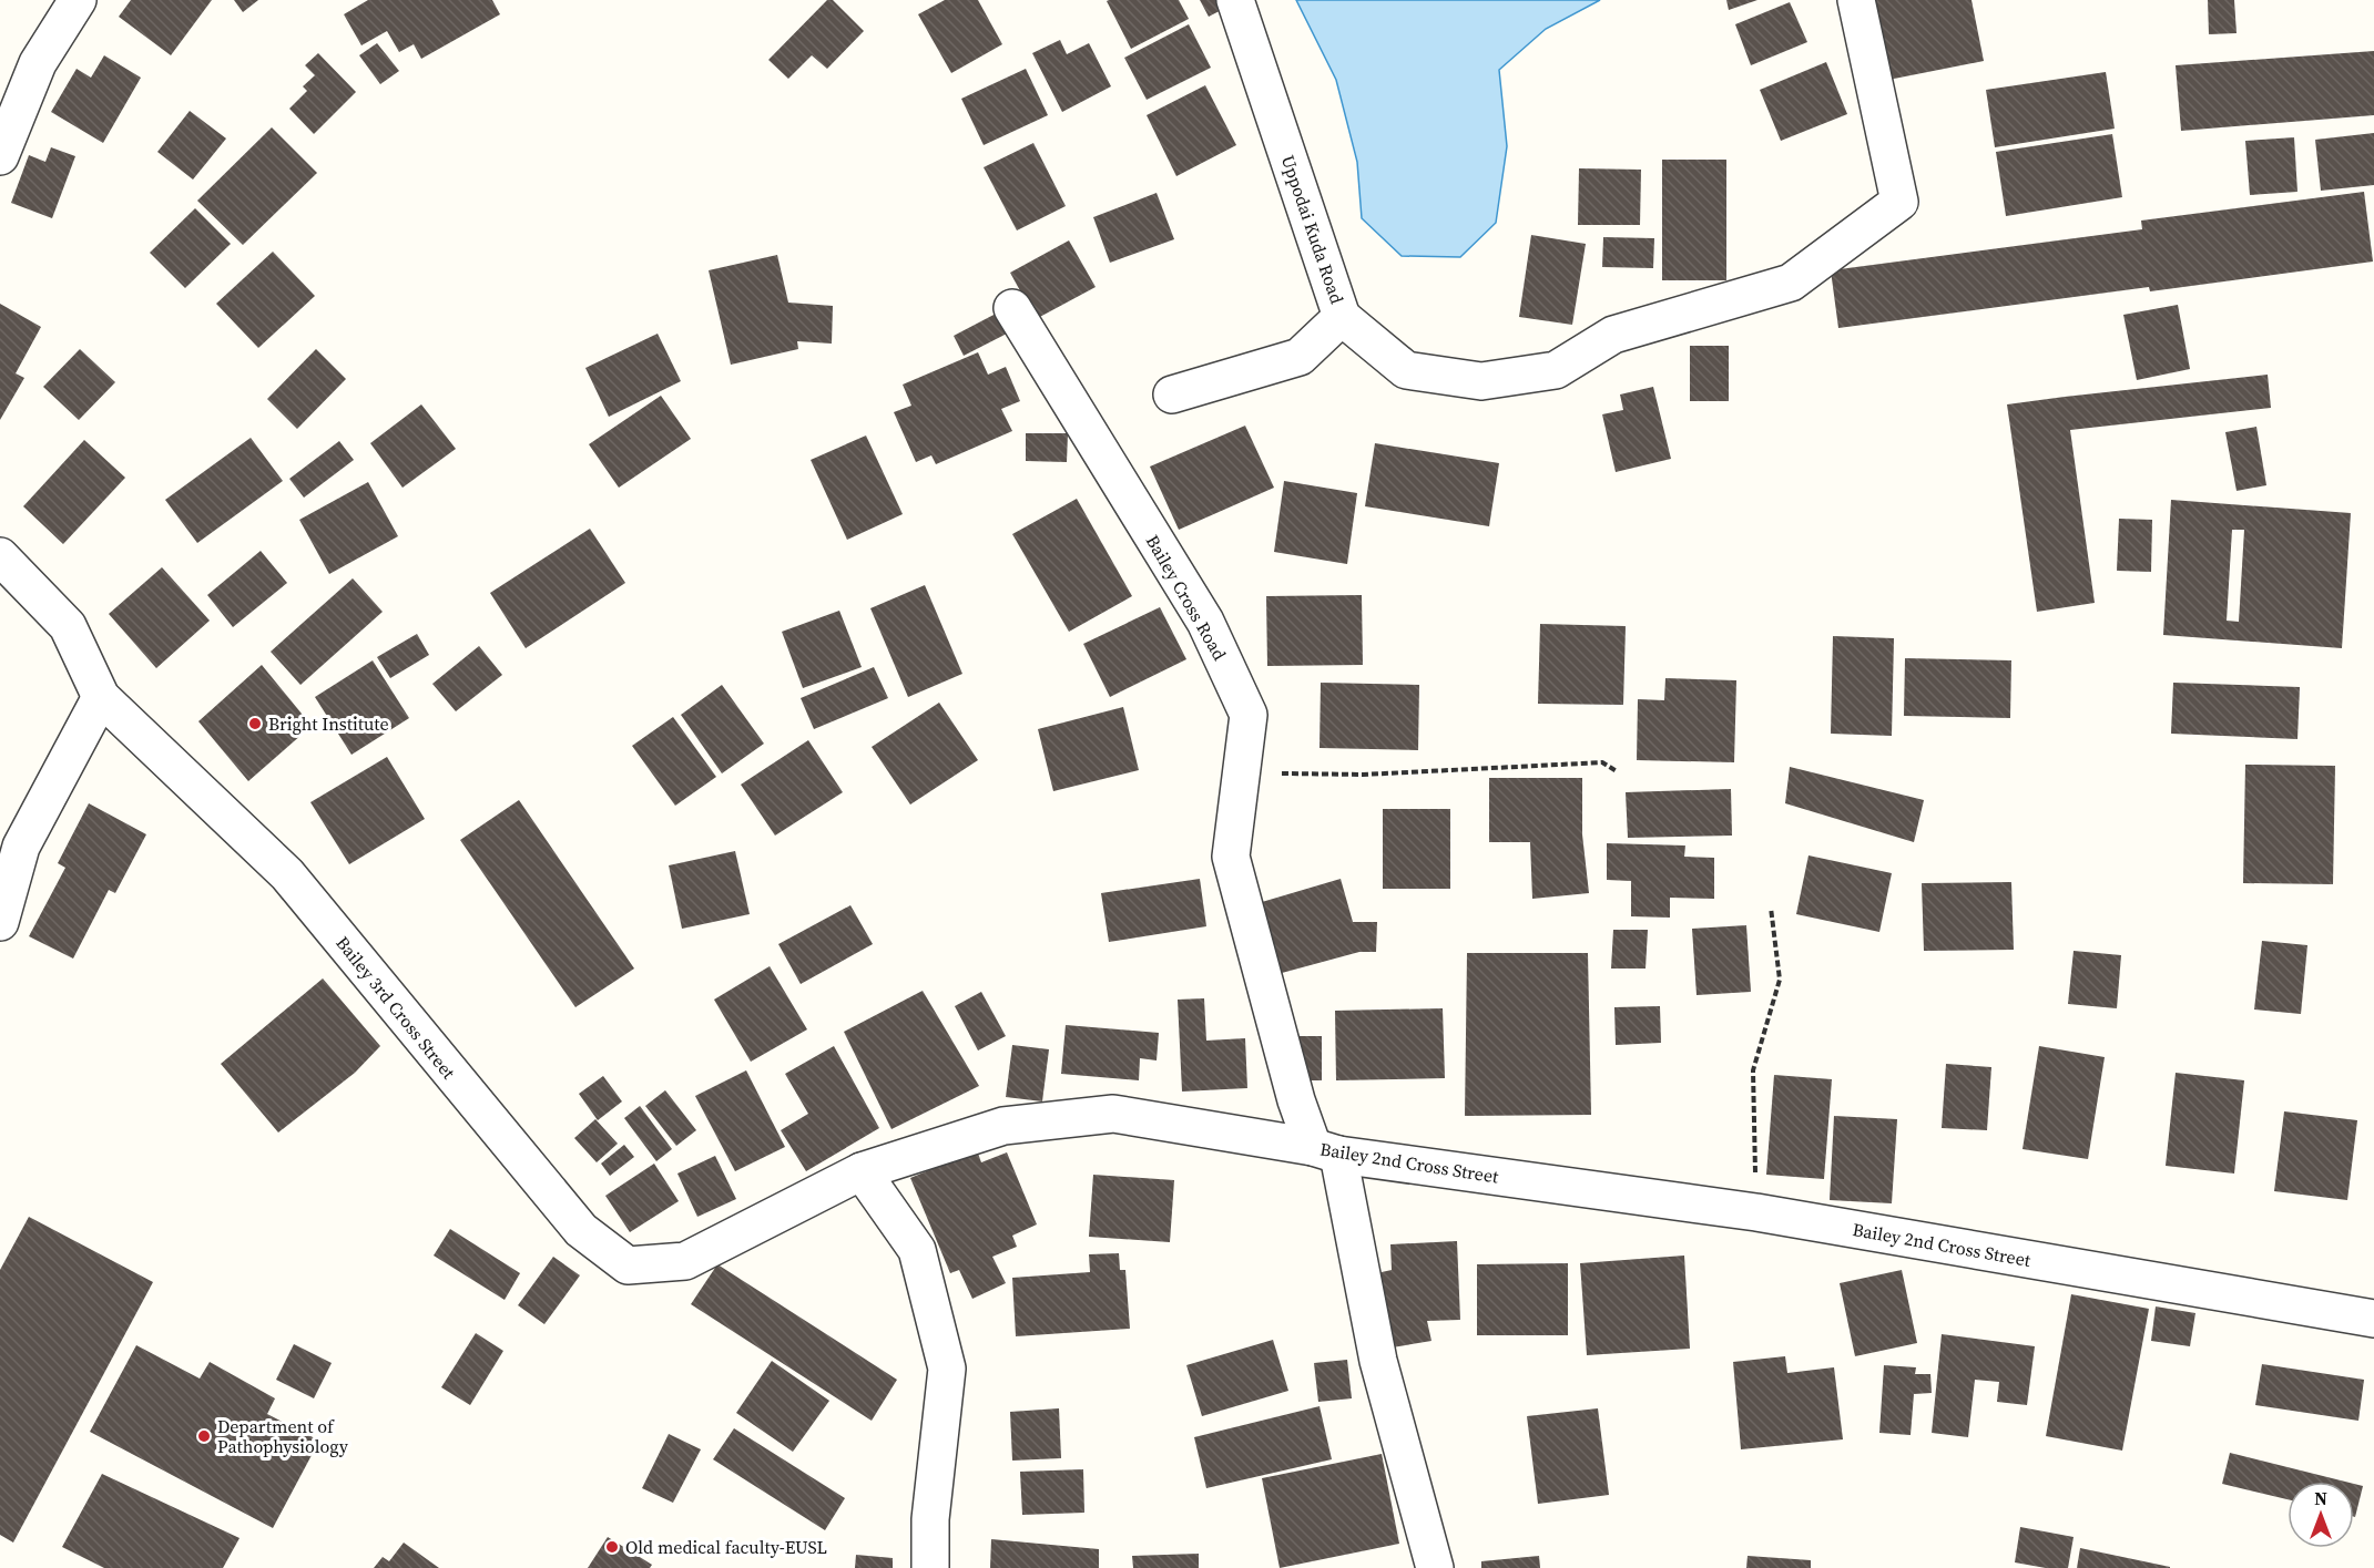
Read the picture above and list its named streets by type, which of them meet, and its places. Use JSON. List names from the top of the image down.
{
  "streets": {
    "street": [
      "Uppodai Kuda Road",
      "Bailey Cross Road",
      "Bailey 3rd Cross Street",
      "Bailey 2nd Cross Street"
    ]
  },
  "crossings": [
    ["Bailey Cross Road", "Bailey 2nd Cross Street"],
    ["Bailey 3rd Cross Street", "Bailey 2nd Cross Street"]
  ],
  "places": ["Bright Institute", "Department of Pathophysiology", "Old medical faculty-EUSL"],
  "north": "top"
}
